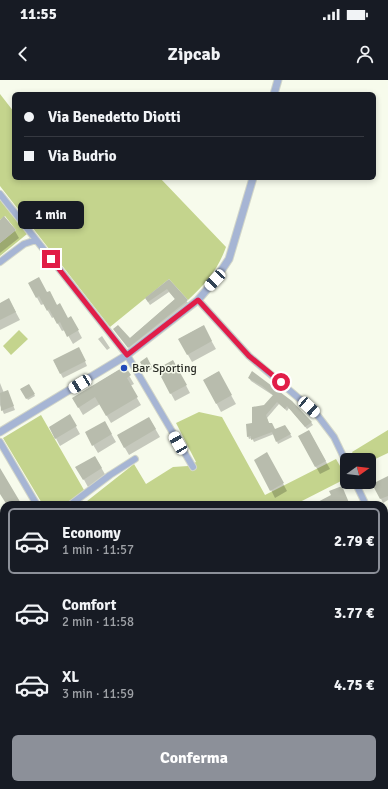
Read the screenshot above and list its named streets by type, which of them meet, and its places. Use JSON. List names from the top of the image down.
{
  "places": ["Bar Sporting"],
  "north": "right",
  "page": {
    "status": "11:55",
    "header": "Zipcab",
    "banner": ["Via Benedetto Diotti", "Via Budrio"],
    "bubble": "1 min",
    "list": [
      {
        "name": "Economy",
        "note": "1 min · 11:57",
        "value": "2.79 €"
      },
      {
        "name": "Comfort",
        "note": "2 min · 11:58",
        "value": "3.77 €"
      },
      {
        "name": "XL",
        "note": "3 min · 11:59",
        "value": "4.75 €"
      }
    ],
    "buttons": "Conferma"
  }
}
